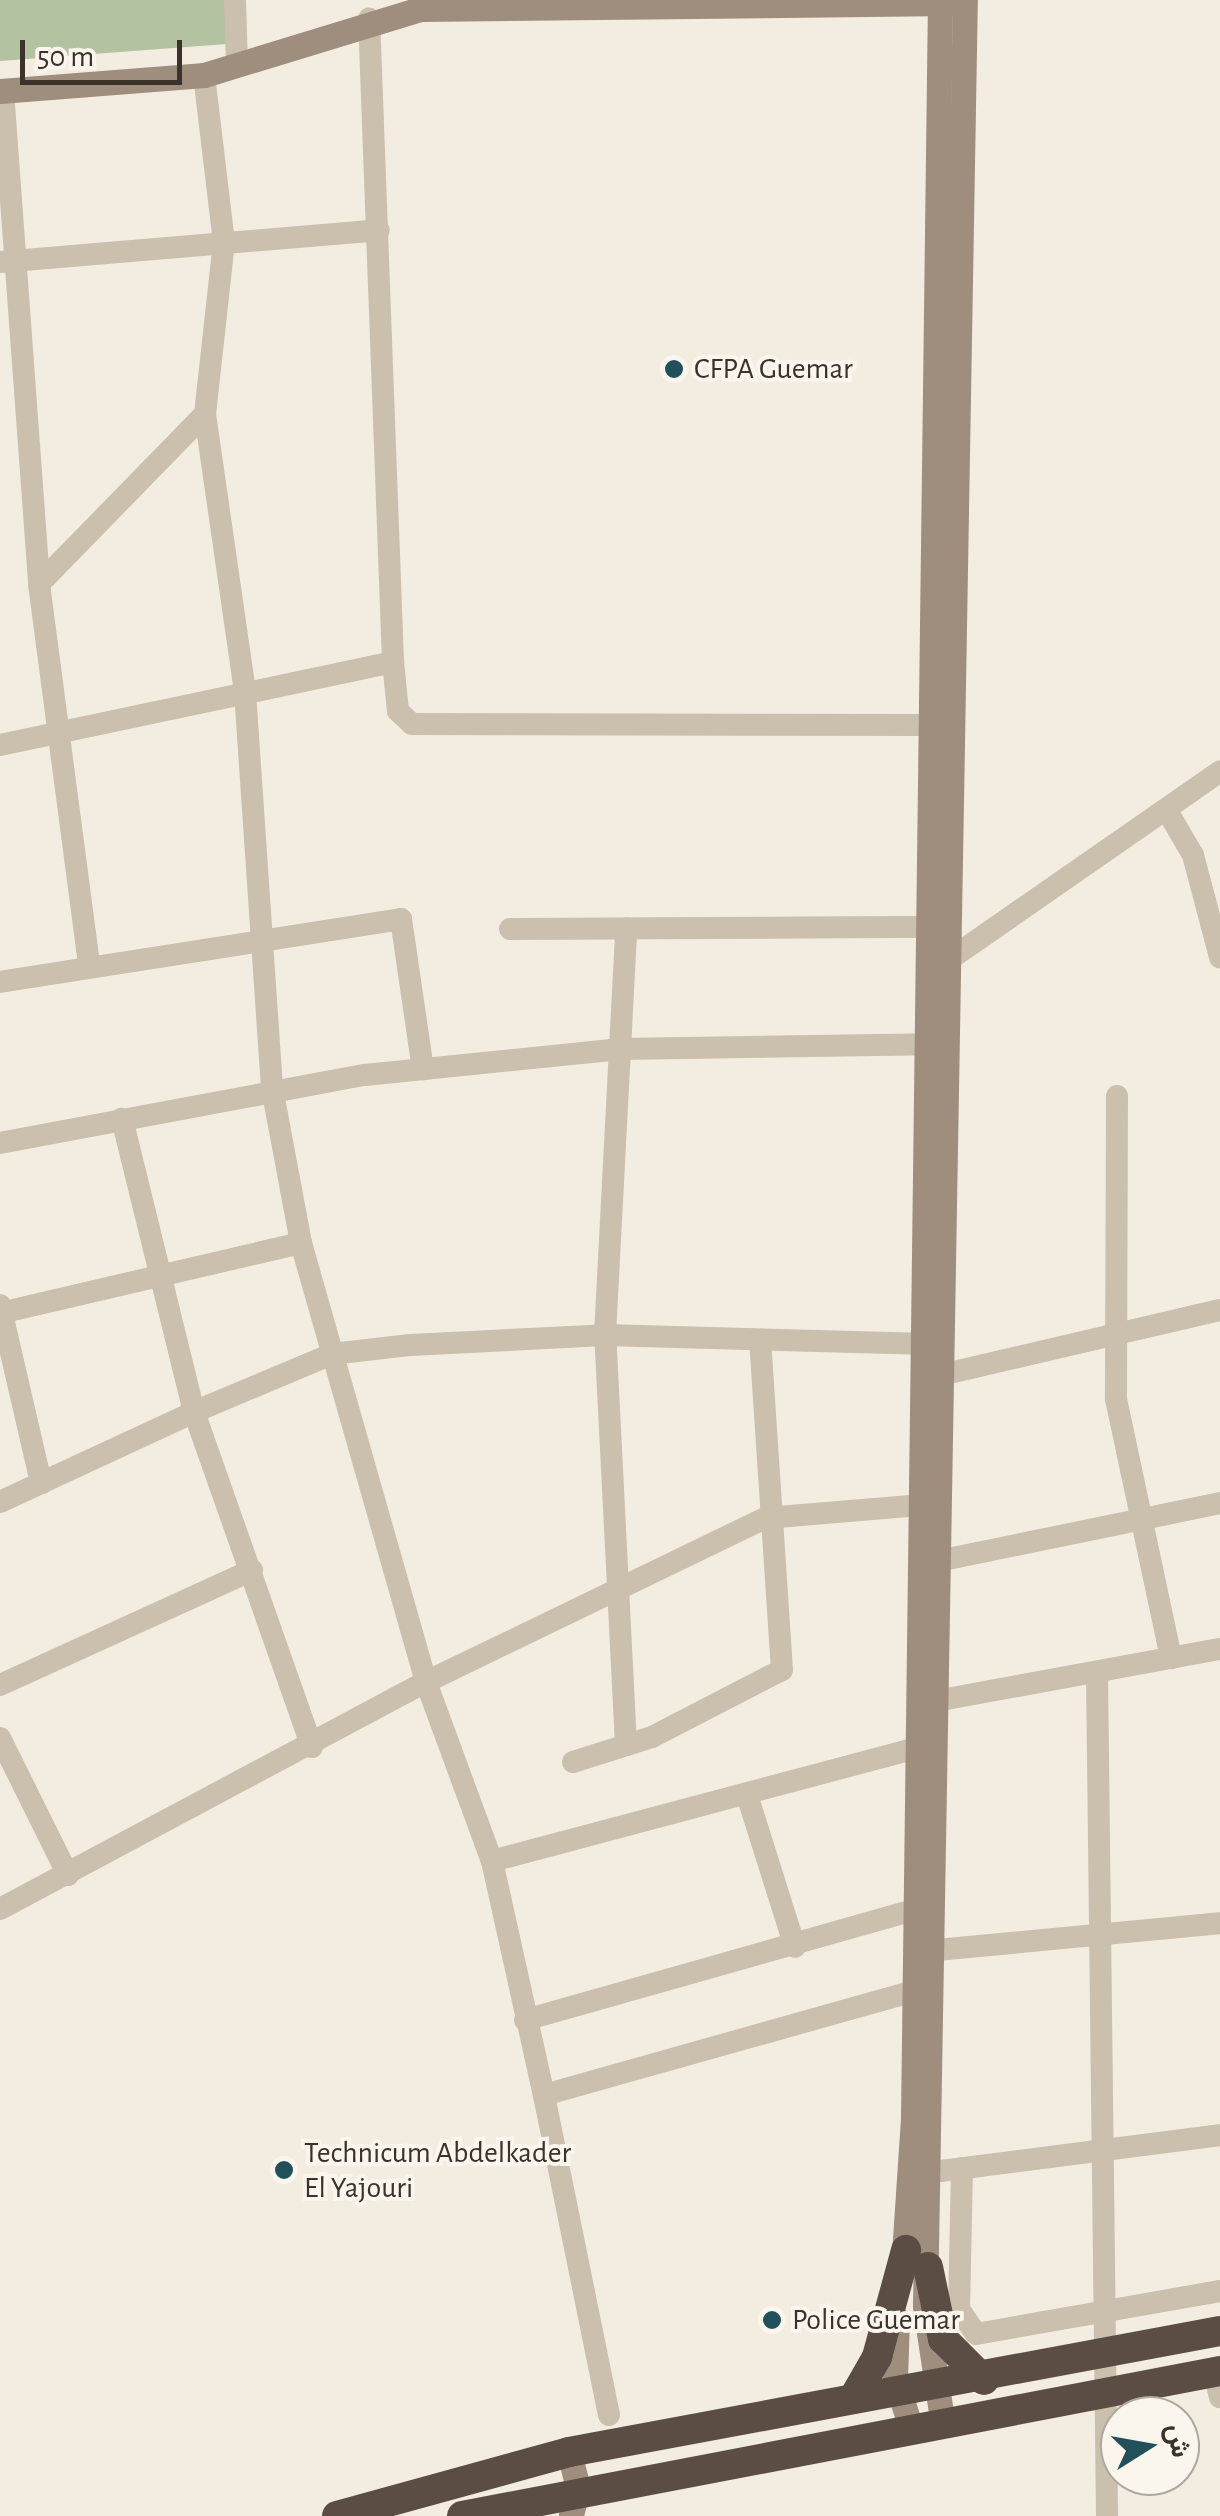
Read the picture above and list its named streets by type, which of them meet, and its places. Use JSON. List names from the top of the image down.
{
  "places": ["CFPA Guemar", "Technicum Abdelkader El Yajouri", "Police Guemar"],
  "scale_bar": "50 m",
  "north": "right"
}
